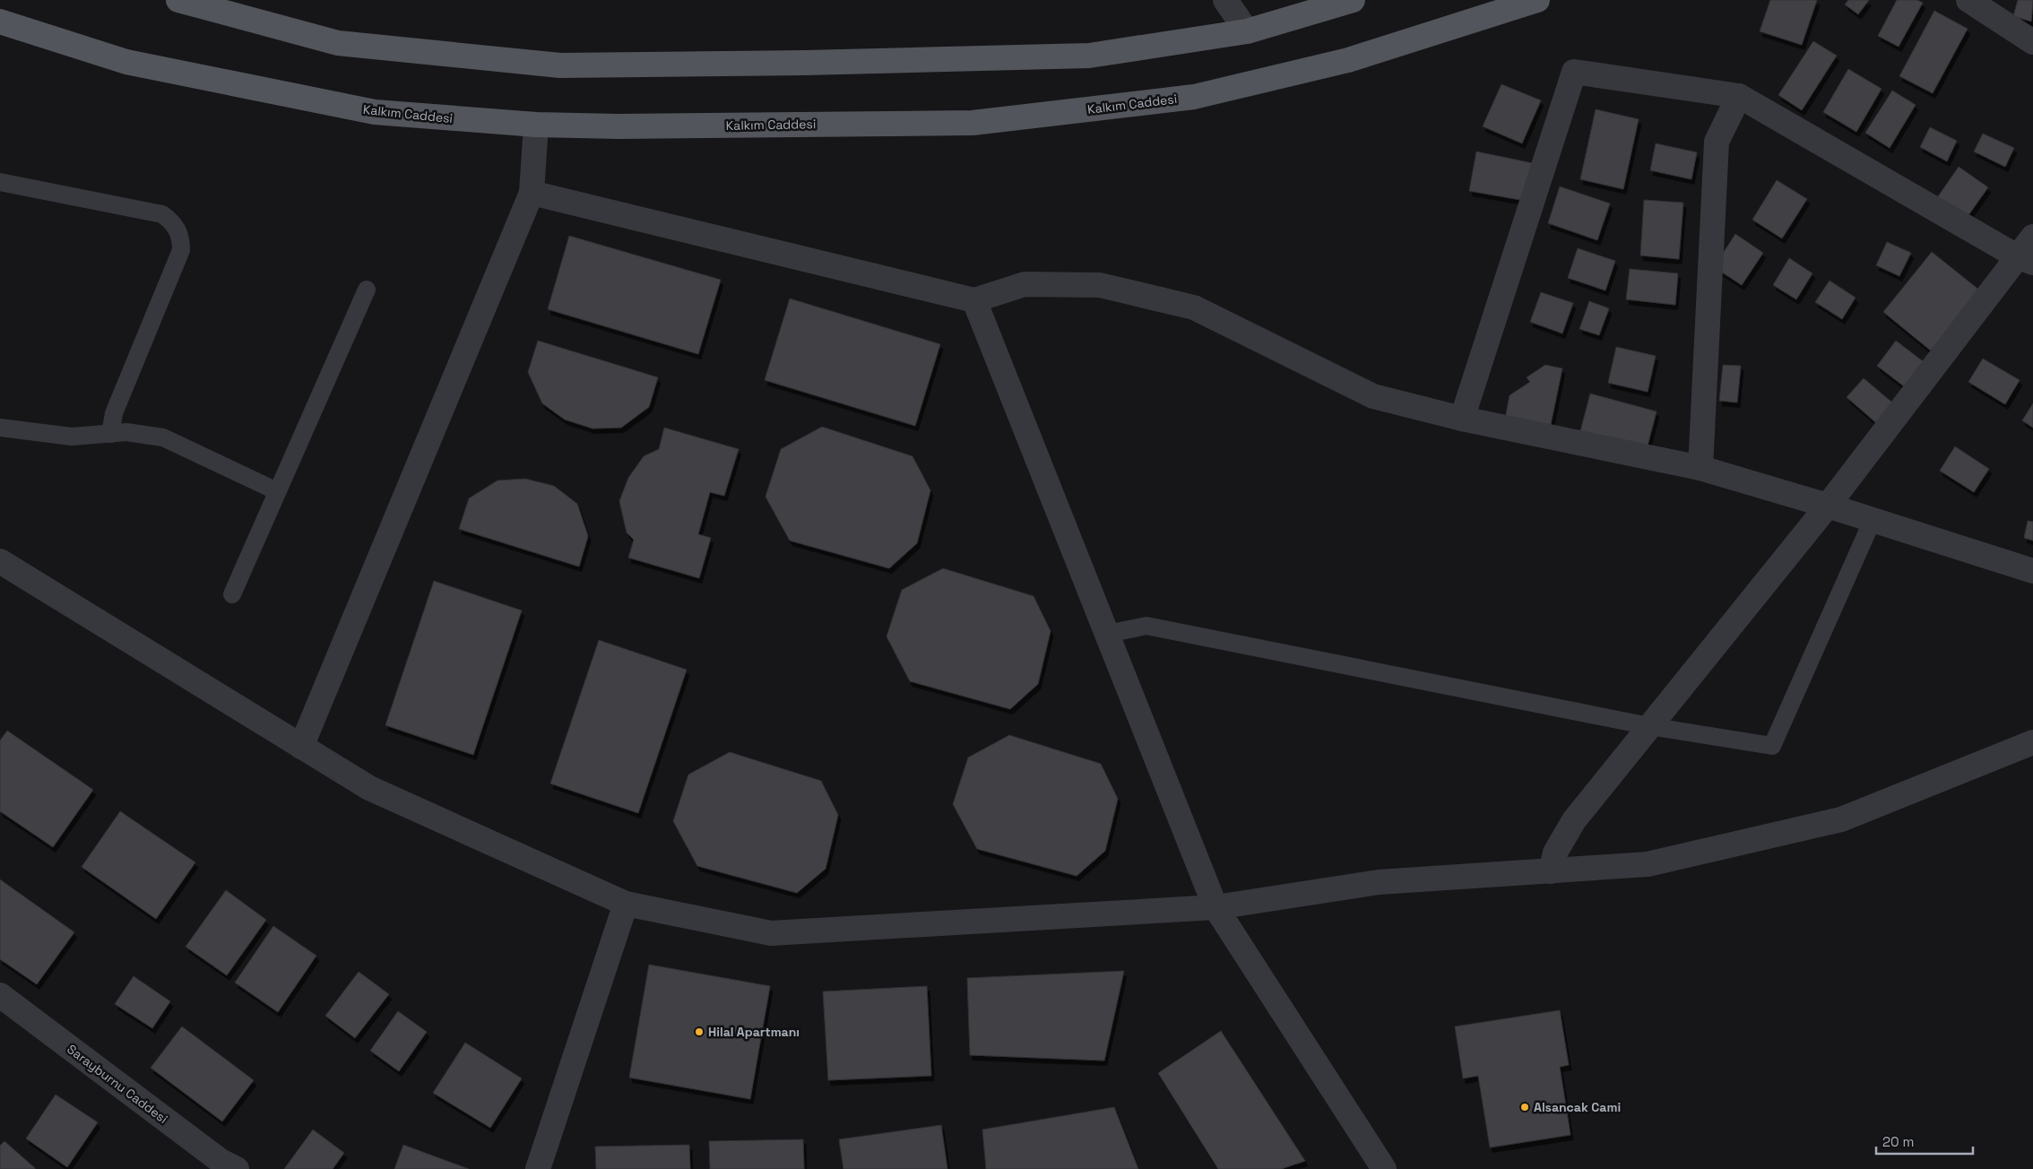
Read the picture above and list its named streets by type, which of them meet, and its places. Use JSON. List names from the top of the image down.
{
  "streets": {
    "main road": ["Kalkım Caddesi"],
    "street": ["Sarayburnu Caddesi"]
  },
  "places": ["Hilal Apartmanı", "Alsancak Cami"],
  "scale_bar": "20 m"
}
